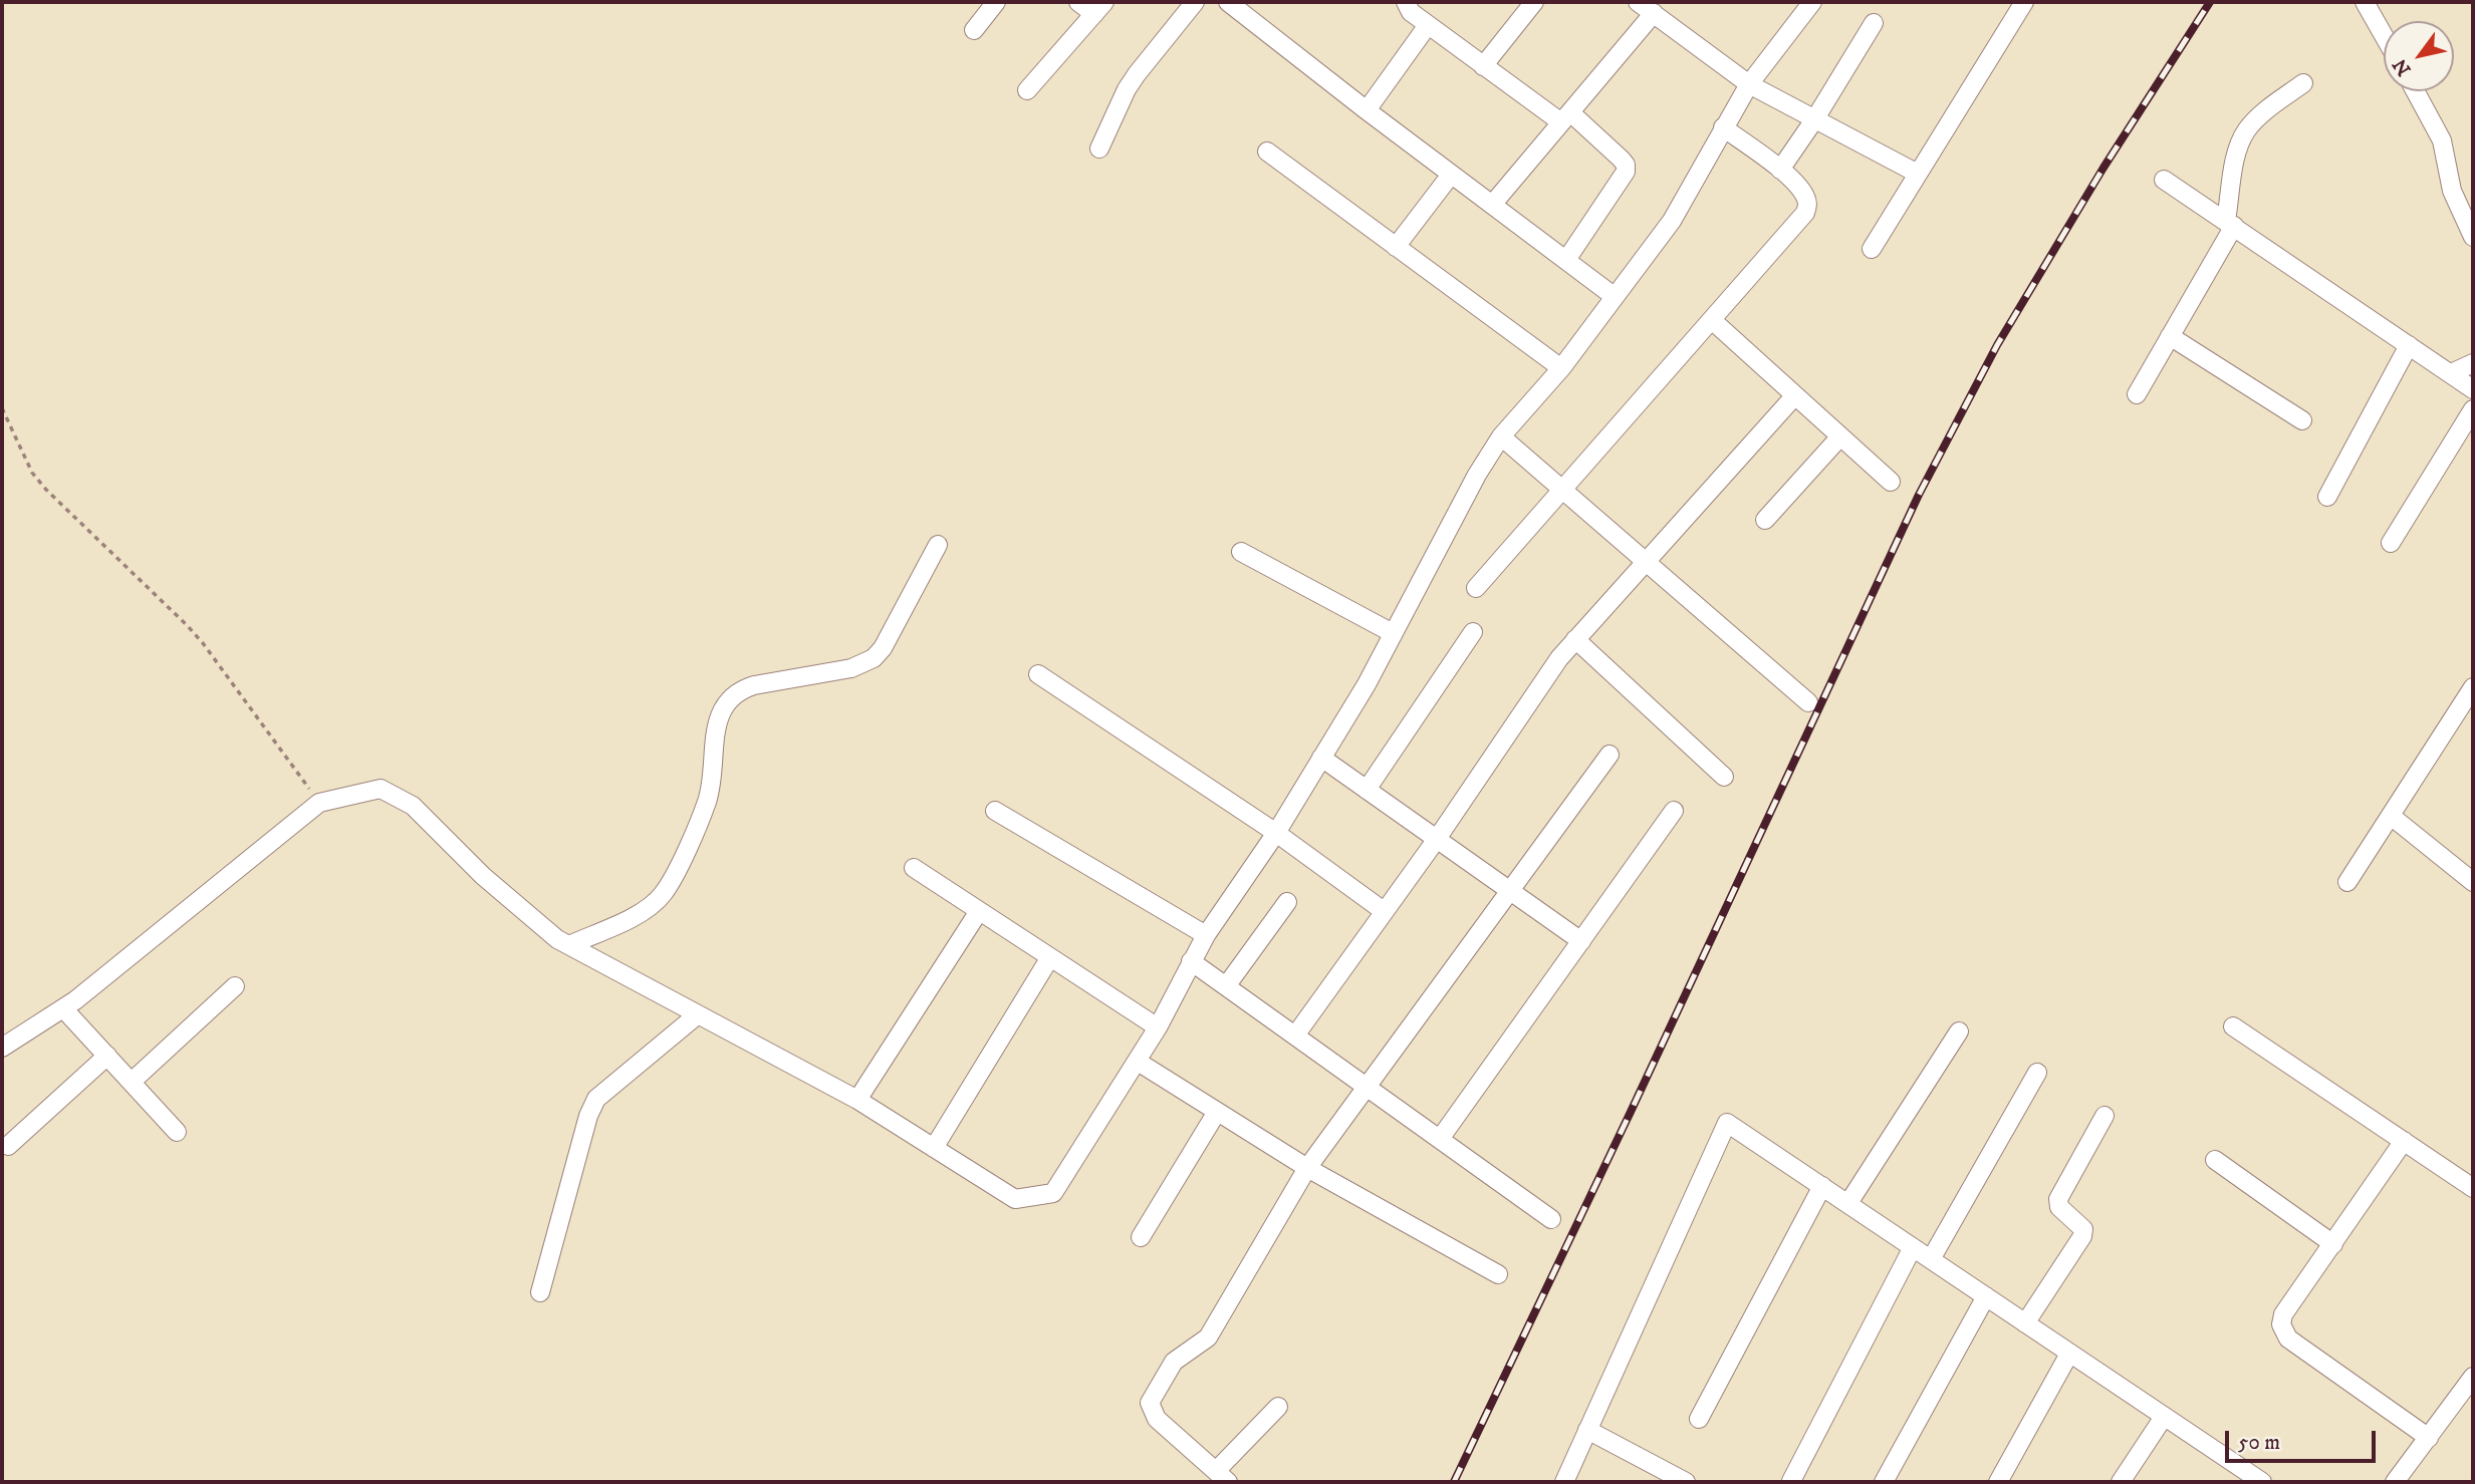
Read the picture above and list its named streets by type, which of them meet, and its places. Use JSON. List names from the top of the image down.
{
  "scale_bar": "50 m",
  "north": "bottom left"
}
